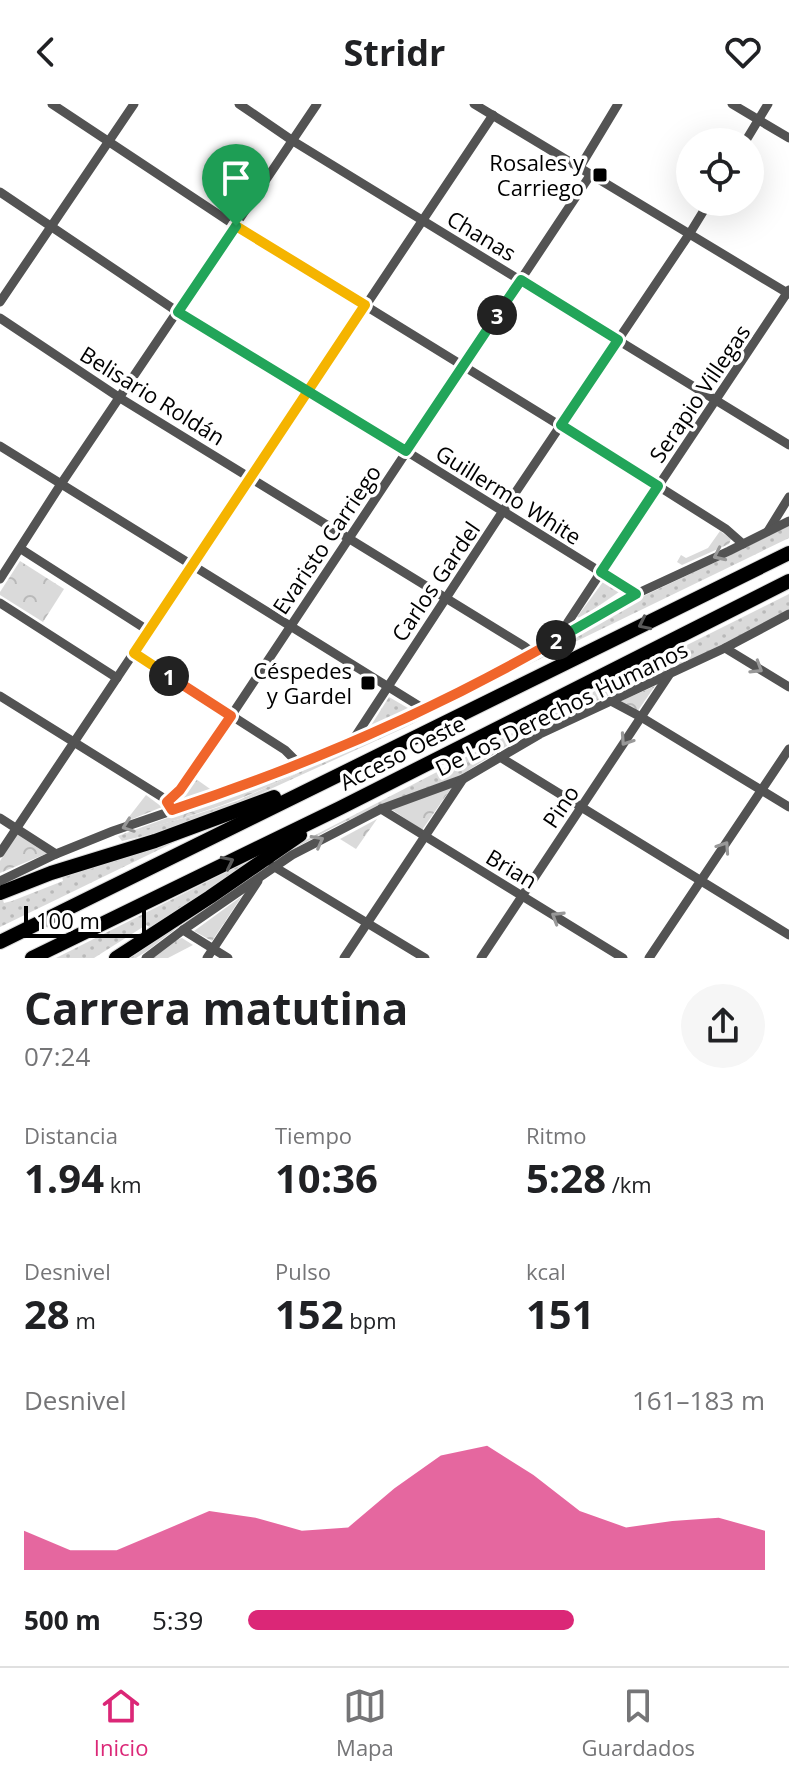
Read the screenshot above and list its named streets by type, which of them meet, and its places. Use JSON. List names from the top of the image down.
{
  "streets": {
    "highway": ["Acceso Oeste"],
    "street": [
      "Chanas",
      "Serapio Villegas",
      "Belisario Roldán",
      "Guillermo White",
      "Evaristo Carriego",
      "Carlos Gardel",
      "De Los Derechos Humanos",
      "Pino",
      "Brian"
    ]
  },
  "crossings": [
    ["Chanas", "Serapio Villegas"],
    ["Chanas", "Evaristo Carriego"],
    ["Chanas", "Carlos Gardel"],
    ["Serapio Villegas", "Guillermo White"],
    ["Belisario Roldán", "Evaristo Carriego"],
    ["Belisario Roldán", "Carlos Gardel"],
    ["Guillermo White", "Evaristo Carriego"],
    ["Guillermo White", "Carlos Gardel"],
    ["De Los Derechos Humanos", "Pino"],
    ["De Los Derechos Humanos", "Brian"],
    ["Pino", "Brian"]
  ],
  "one_way": ["Brian"],
  "places": {
    "transit": ["Rosales y Carriego", "Céspedes y Gardel"]
  },
  "scale_bar": "100 m",
  "page": {
    "header": "Stridr",
    "pins": ["3", "2", "1"],
    "scale": "100 m",
    "heading": ["Carrera matutina", "07:24"],
    "stats": [
      ["Distancia", "1.94 km"],
      ["Tiempo", "10:36"],
      ["Ritmo", "5:28 /km"],
      ["Desnivel", "28 m"],
      ["Pulso", "152 bpm"],
      ["kcal", "151"]
    ],
    "chart": ["Desnivel", "161–183 m"],
    "list": [
      {
        "name": "500 m",
        "note": "5:39"
      }
    ],
    "tabs": ["Inicio", "Mapa", "Guardados"]
  }
}
